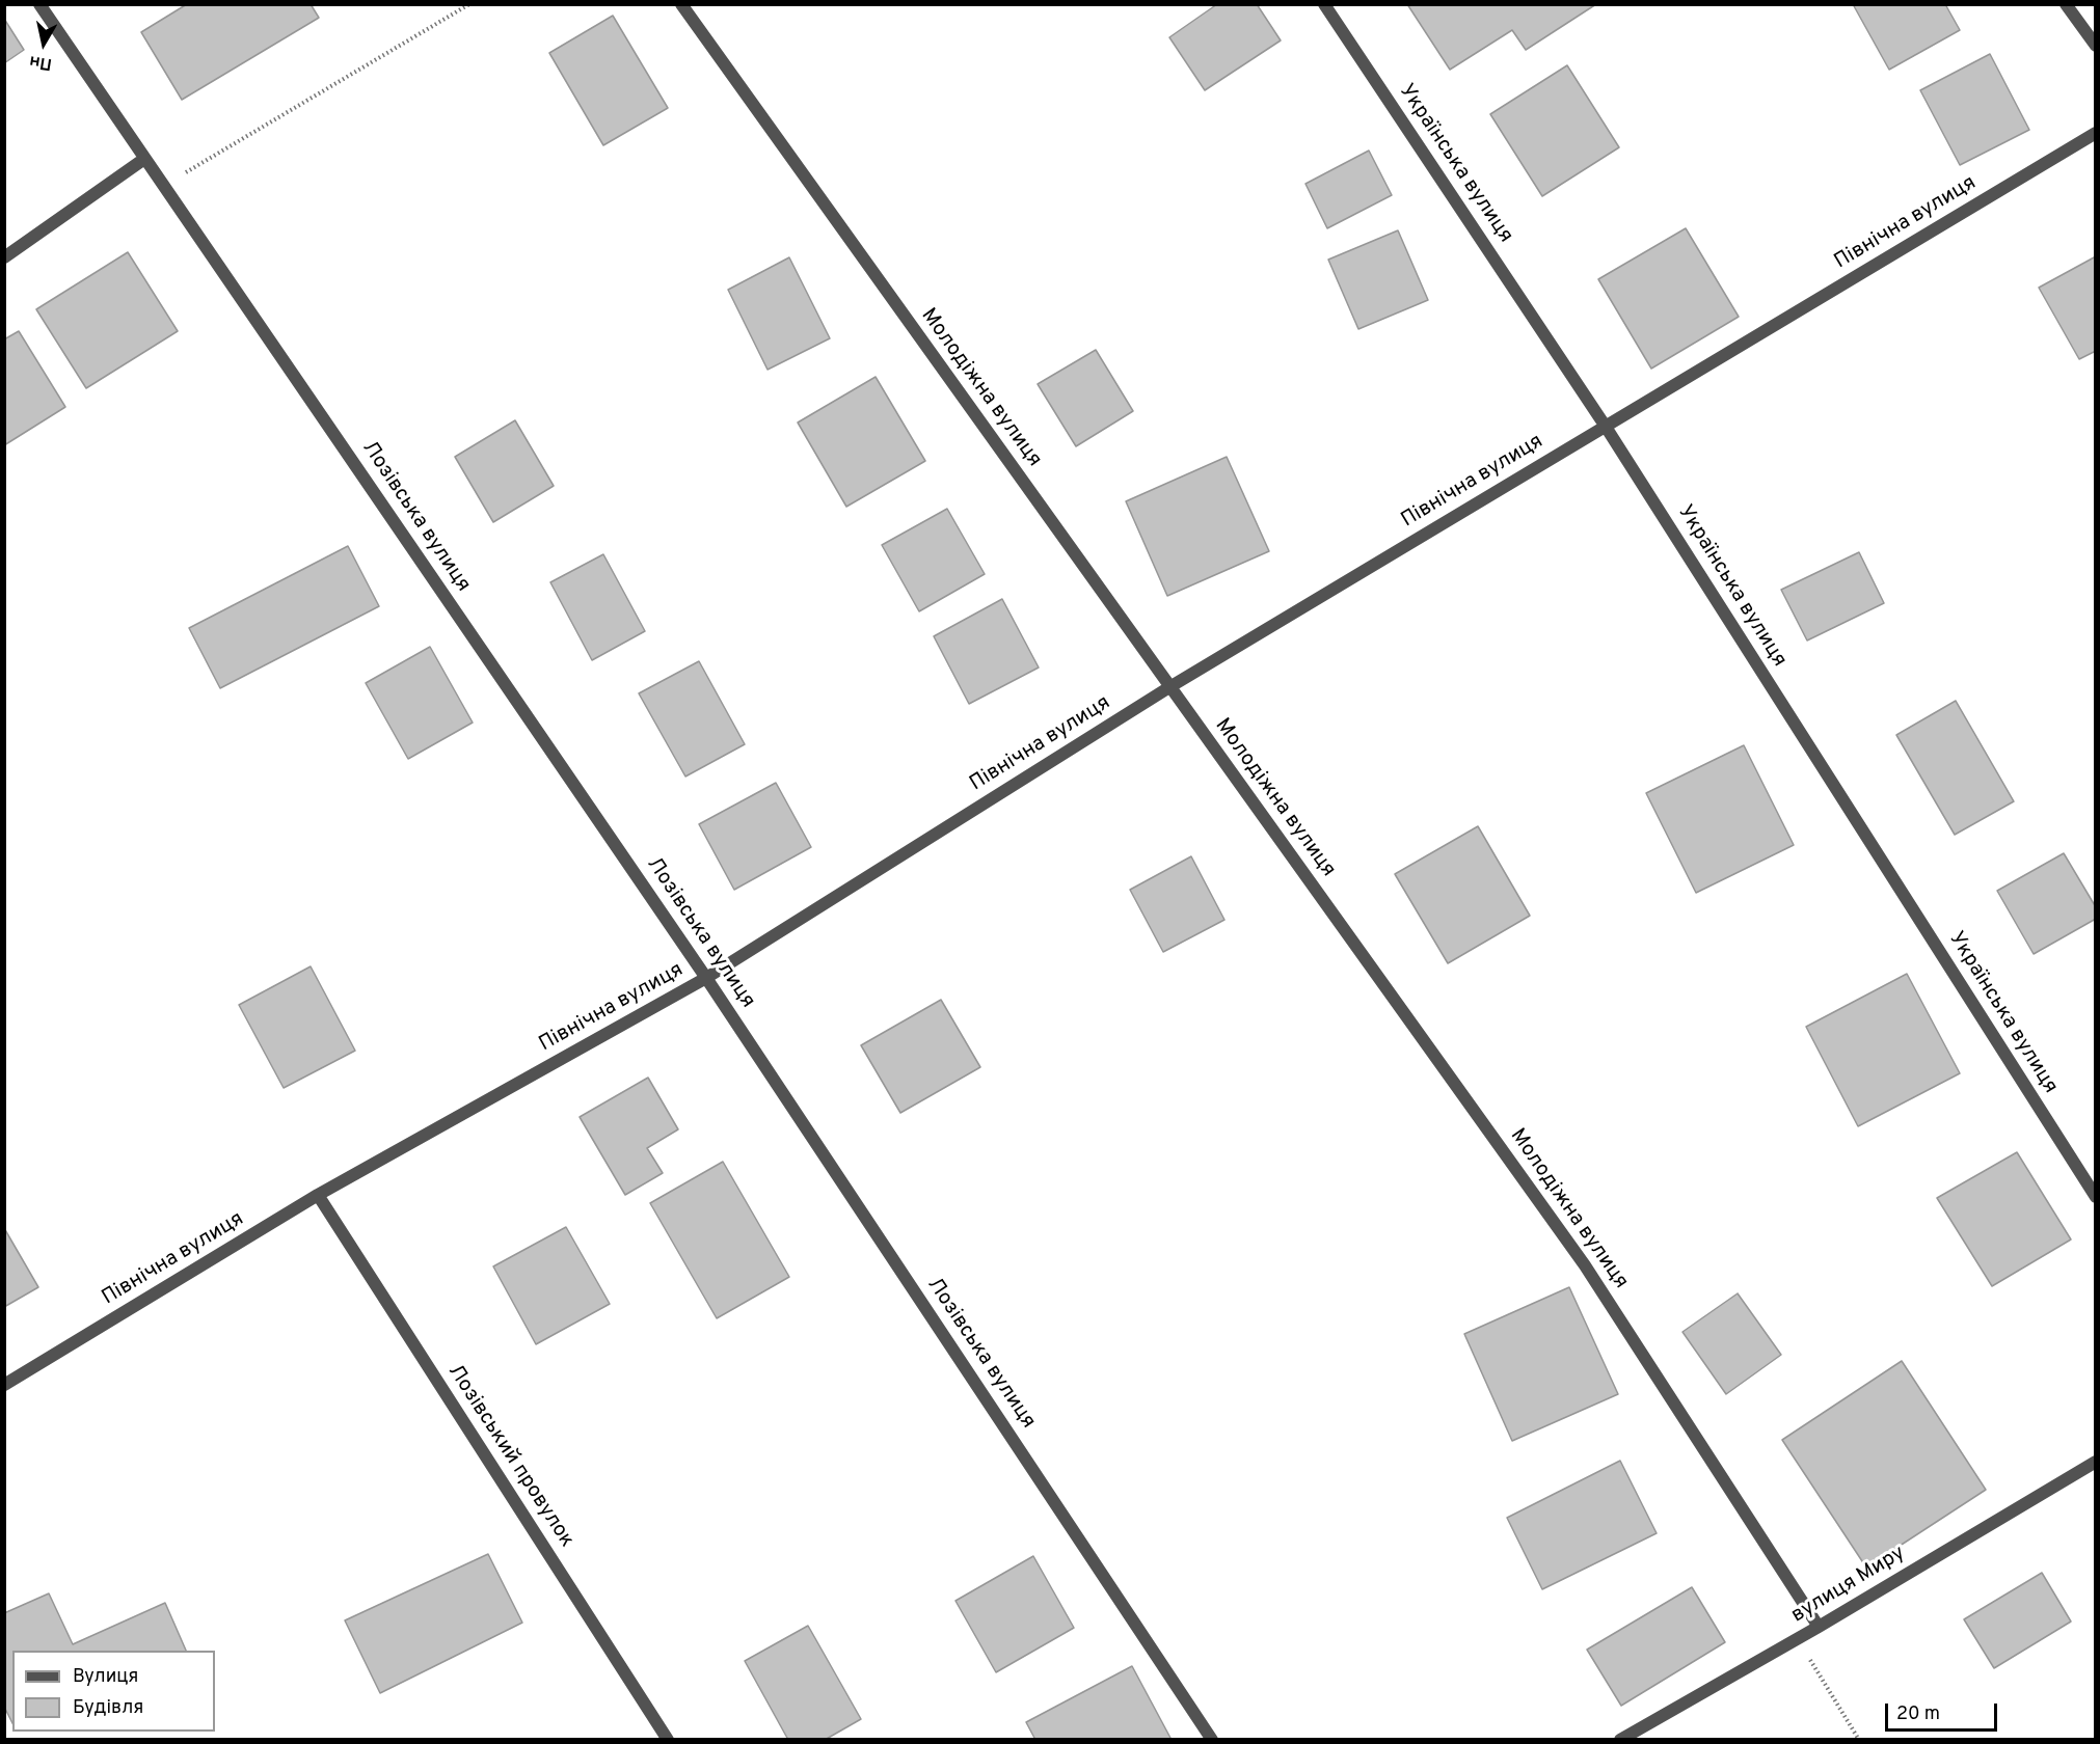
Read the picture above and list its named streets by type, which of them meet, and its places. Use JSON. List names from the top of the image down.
{
  "streets": {
    "street": [
      "Українська вулиця",
      "Північна вулиця",
      "Молодіжна вулиця",
      "Лозівська вулиця",
      "Лозівський провулок",
      "вулиця Миру"
    ]
  },
  "crossings": [
    ["Українська вулиця", "Північна вулиця"],
    ["Північна вулиця", "Молодіжна вулиця"],
    ["Північна вулиця", "Лозівська вулиця"],
    ["Північна вулиця", "Лозівський провулок"],
    ["Молодіжна вулиця", "вулиця Миру"]
  ],
  "legend": ["Вулиця", "Будівля"],
  "scale_bar": "20 m",
  "north": "bottom"
}
